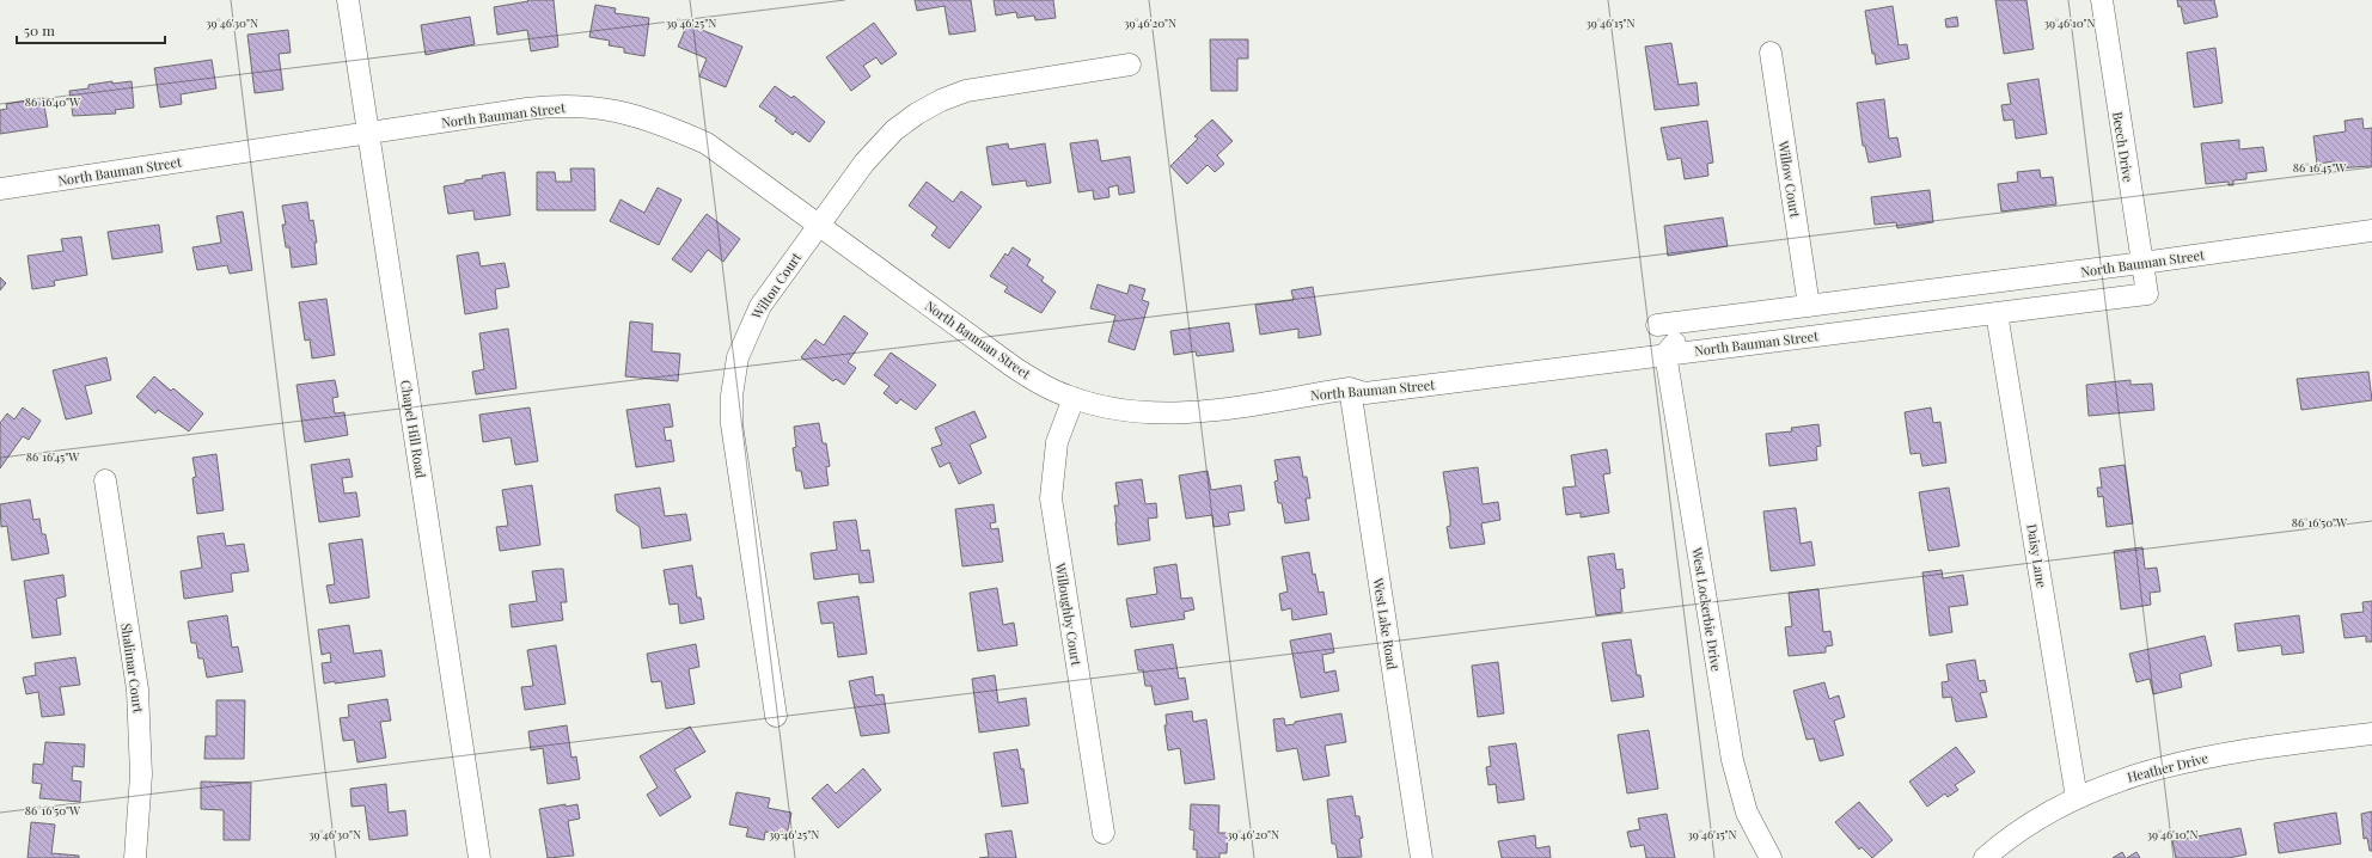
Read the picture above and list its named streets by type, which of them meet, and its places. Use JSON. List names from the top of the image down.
{
  "streets": {
    "street": [
      "North Bauman Street",
      "Beech Drive",
      "Willow Court",
      "Wilton Court",
      "Chapel Hill Road",
      "Daisy Lane",
      "West Lockerbie Drive",
      "Willoughby Court",
      "West Lake Road",
      "Shalimar Court",
      "Heather Drive"
    ]
  },
  "crossings": [
    ["North Bauman Street", "Beech Drive"],
    ["North Bauman Street", "Willow Court"],
    ["North Bauman Street", "Wilton Court"],
    ["North Bauman Street", "Chapel Hill Road"],
    ["North Bauman Street", "Daisy Lane"],
    ["North Bauman Street", "West Lockerbie Drive"],
    ["North Bauman Street", "Willoughby Court"],
    ["North Bauman Street", "West Lake Road"],
    ["Daisy Lane", "Heather Drive"]
  ],
  "scale_bar": "50 m",
  "coordinates": [
    "39°46'30\"N",
    "39°46'25\"N",
    "39°46'20\"N",
    "39°46'15\"N",
    "39°46'10\"N",
    "86°16'40\"W",
    "86°16'45\"W",
    "86°16'50\"W"
  ]
}
